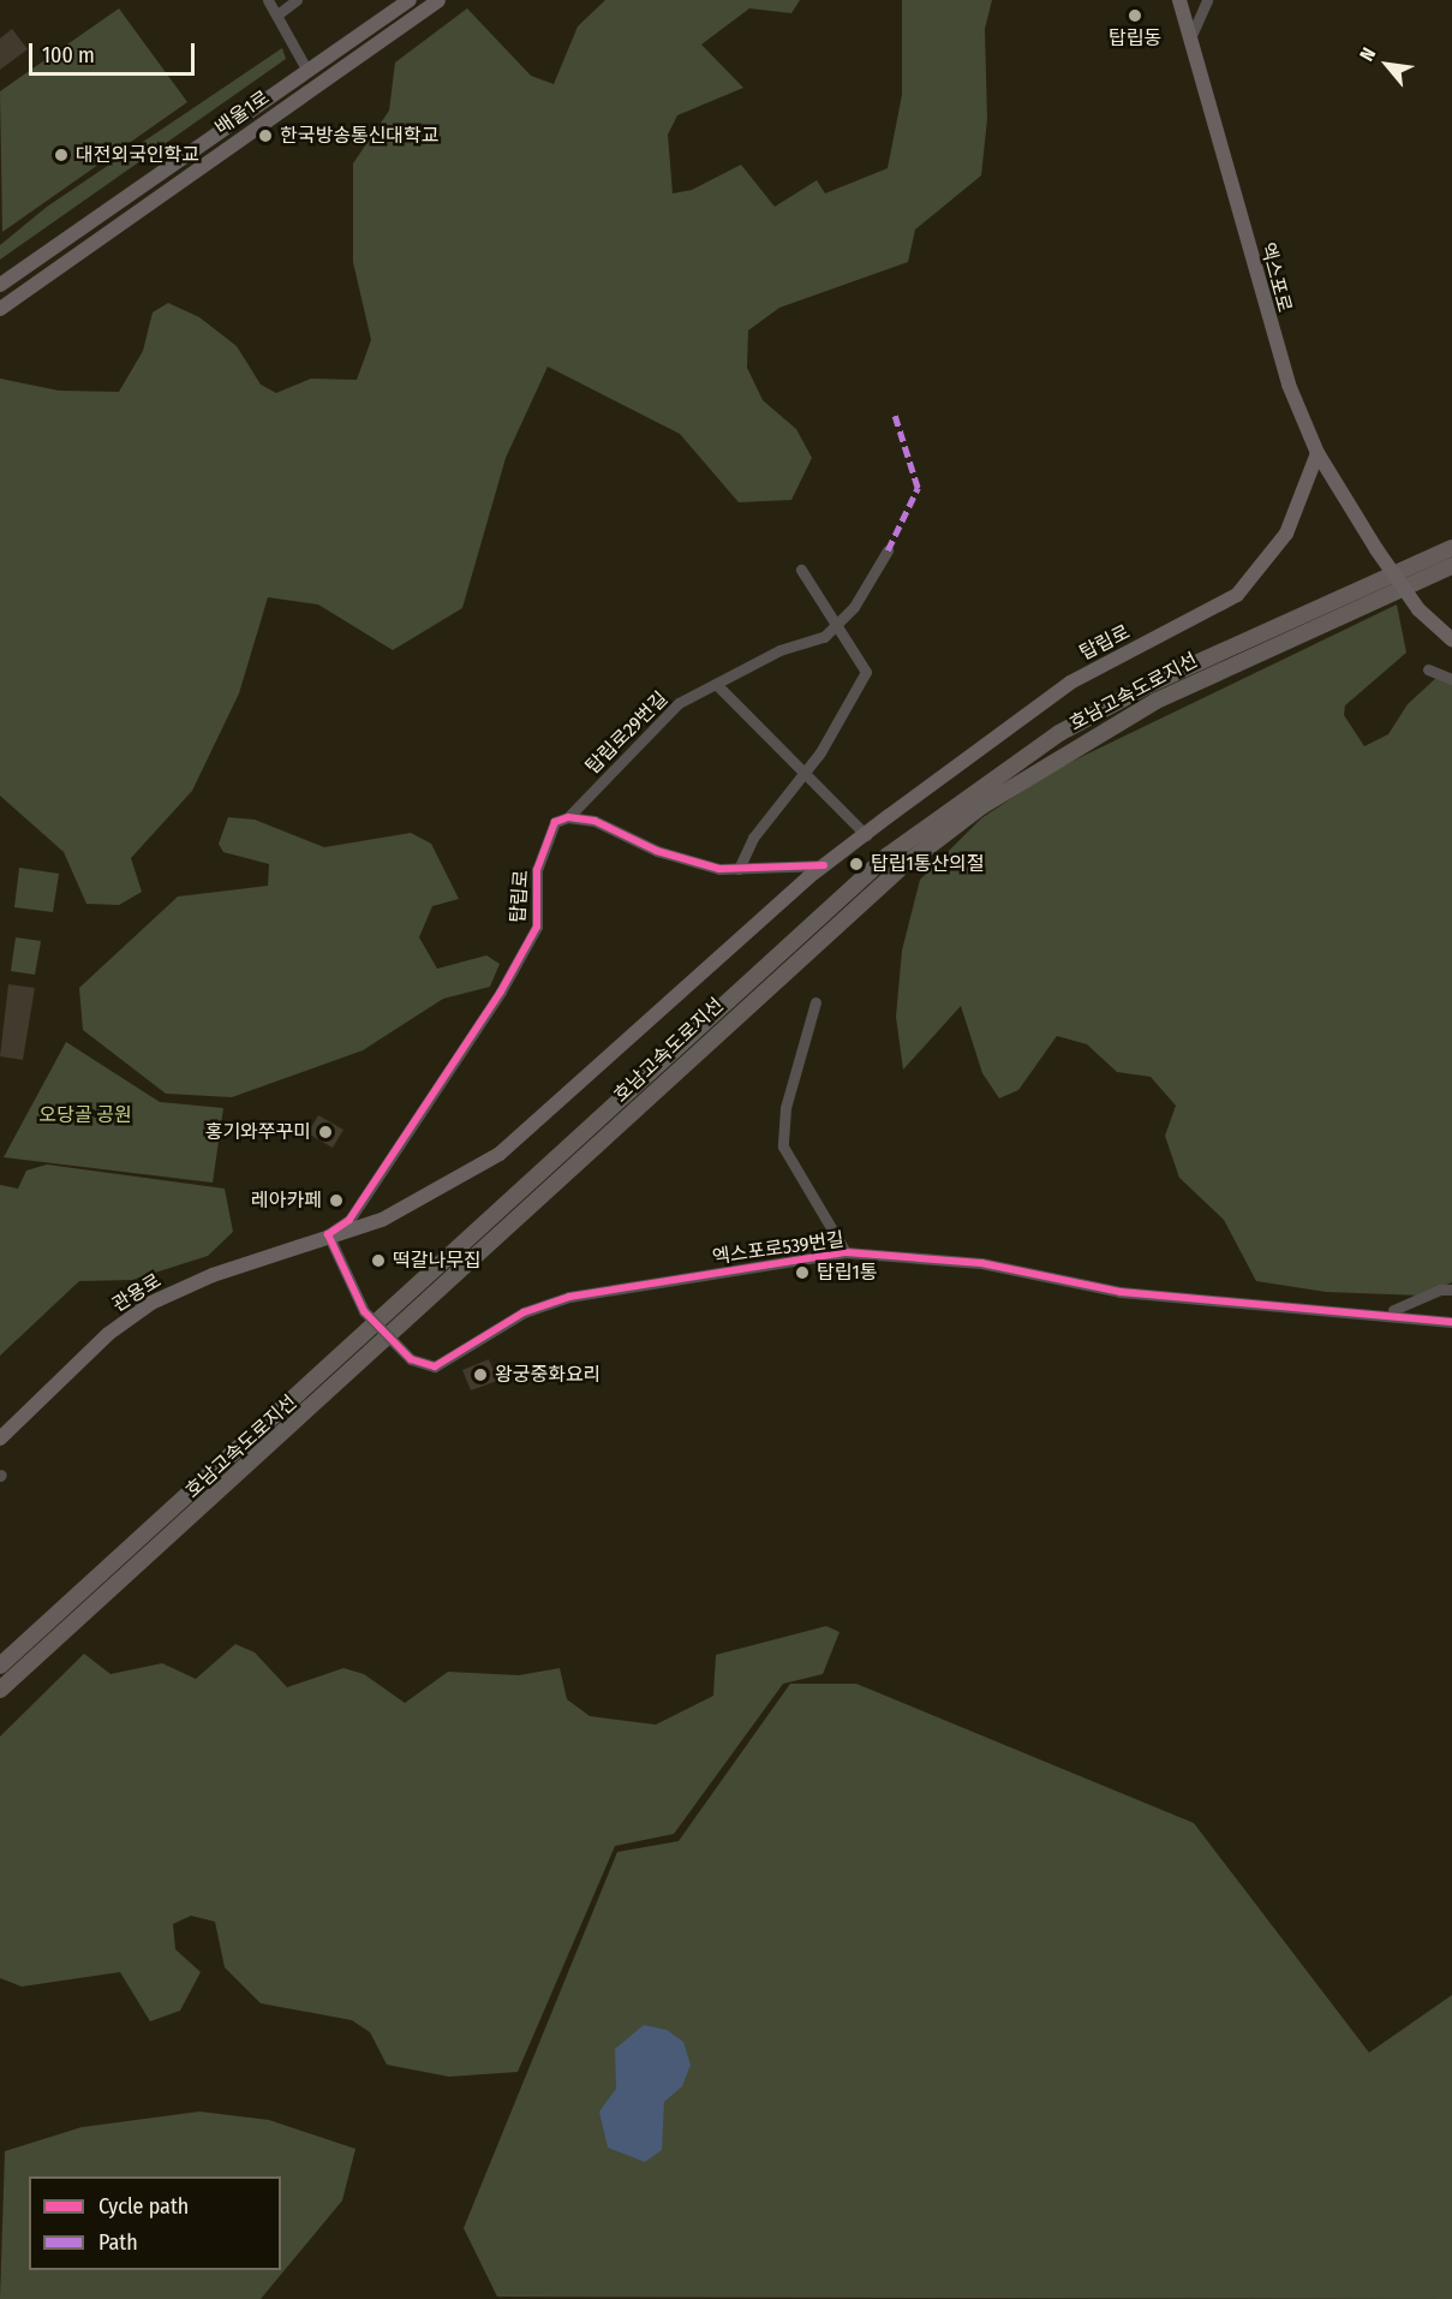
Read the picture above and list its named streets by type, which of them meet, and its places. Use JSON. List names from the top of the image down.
{
  "streets": {
    "highway": ["호남고속도로지선"],
    "main road": [
      "배울1로",
      "엑스포로",
      "탑립로",
      "관용로"
    ],
    "street": ["탑립로29번길", "엑스포로539번길"]
  },
  "crossings": [
    ["엑스포로", "탑립로"],
    ["탑립로", "탑립로29번길"],
    ["탑립로", "엑스포로539번길"],
    ["탑립로", "관용로"],
    ["엑스포로539번길", "관용로"]
  ],
  "parks": ["오당골 공원"],
  "places": [
    "탑립동",
    "한국방송통신대학교",
    "대전외국인학교",
    "탑립1통산의절",
    "홍기와쭈꾸미",
    "레아카페",
    "떡갈나무집",
    "탑립1통",
    "왕궁중화요리"
  ],
  "legend": ["Cycle path", "Path"],
  "scale_bar": "100 m",
  "north": "top left"
}
